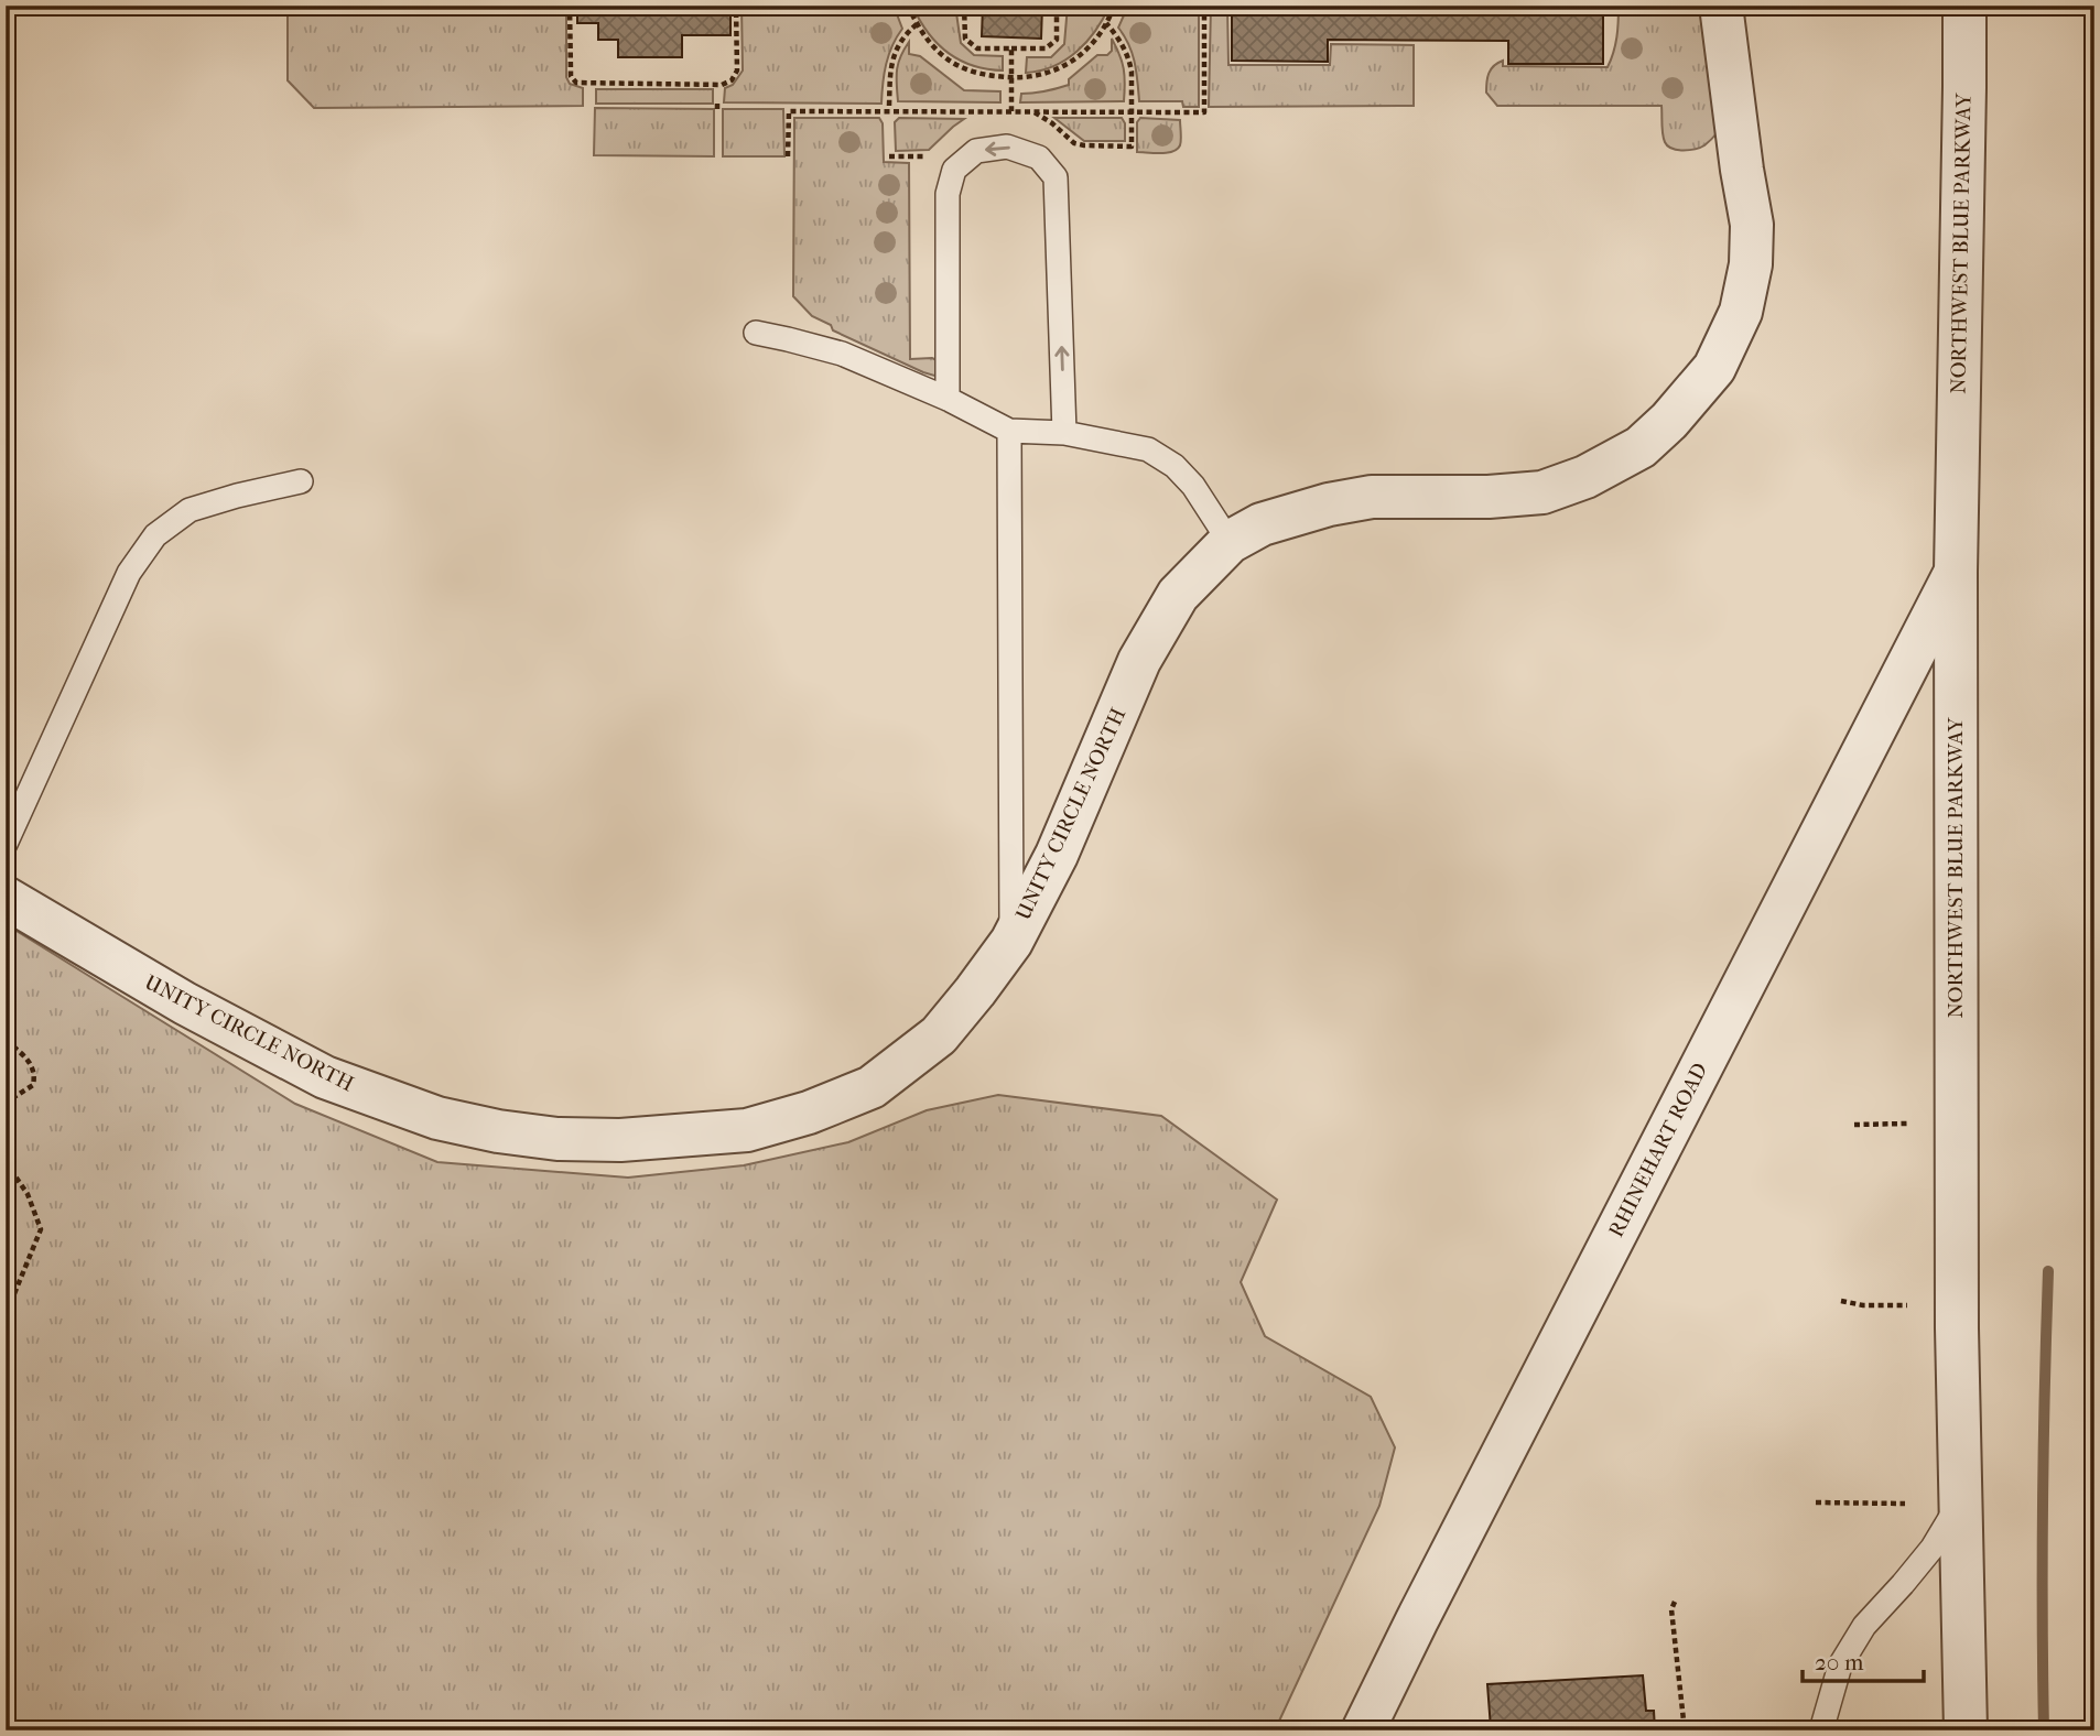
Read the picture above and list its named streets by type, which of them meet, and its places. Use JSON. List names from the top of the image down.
{
  "streets": {
    "street": ["NORTHWEST BLUE PARKWAY", "UNITY CIRCLE NORTH", "RHINEHART ROAD"]
  },
  "crossings": [
    ["NORTHWEST BLUE PARKWAY", "RHINEHART ROAD"]
  ],
  "scale_bar": "20 m"
}
